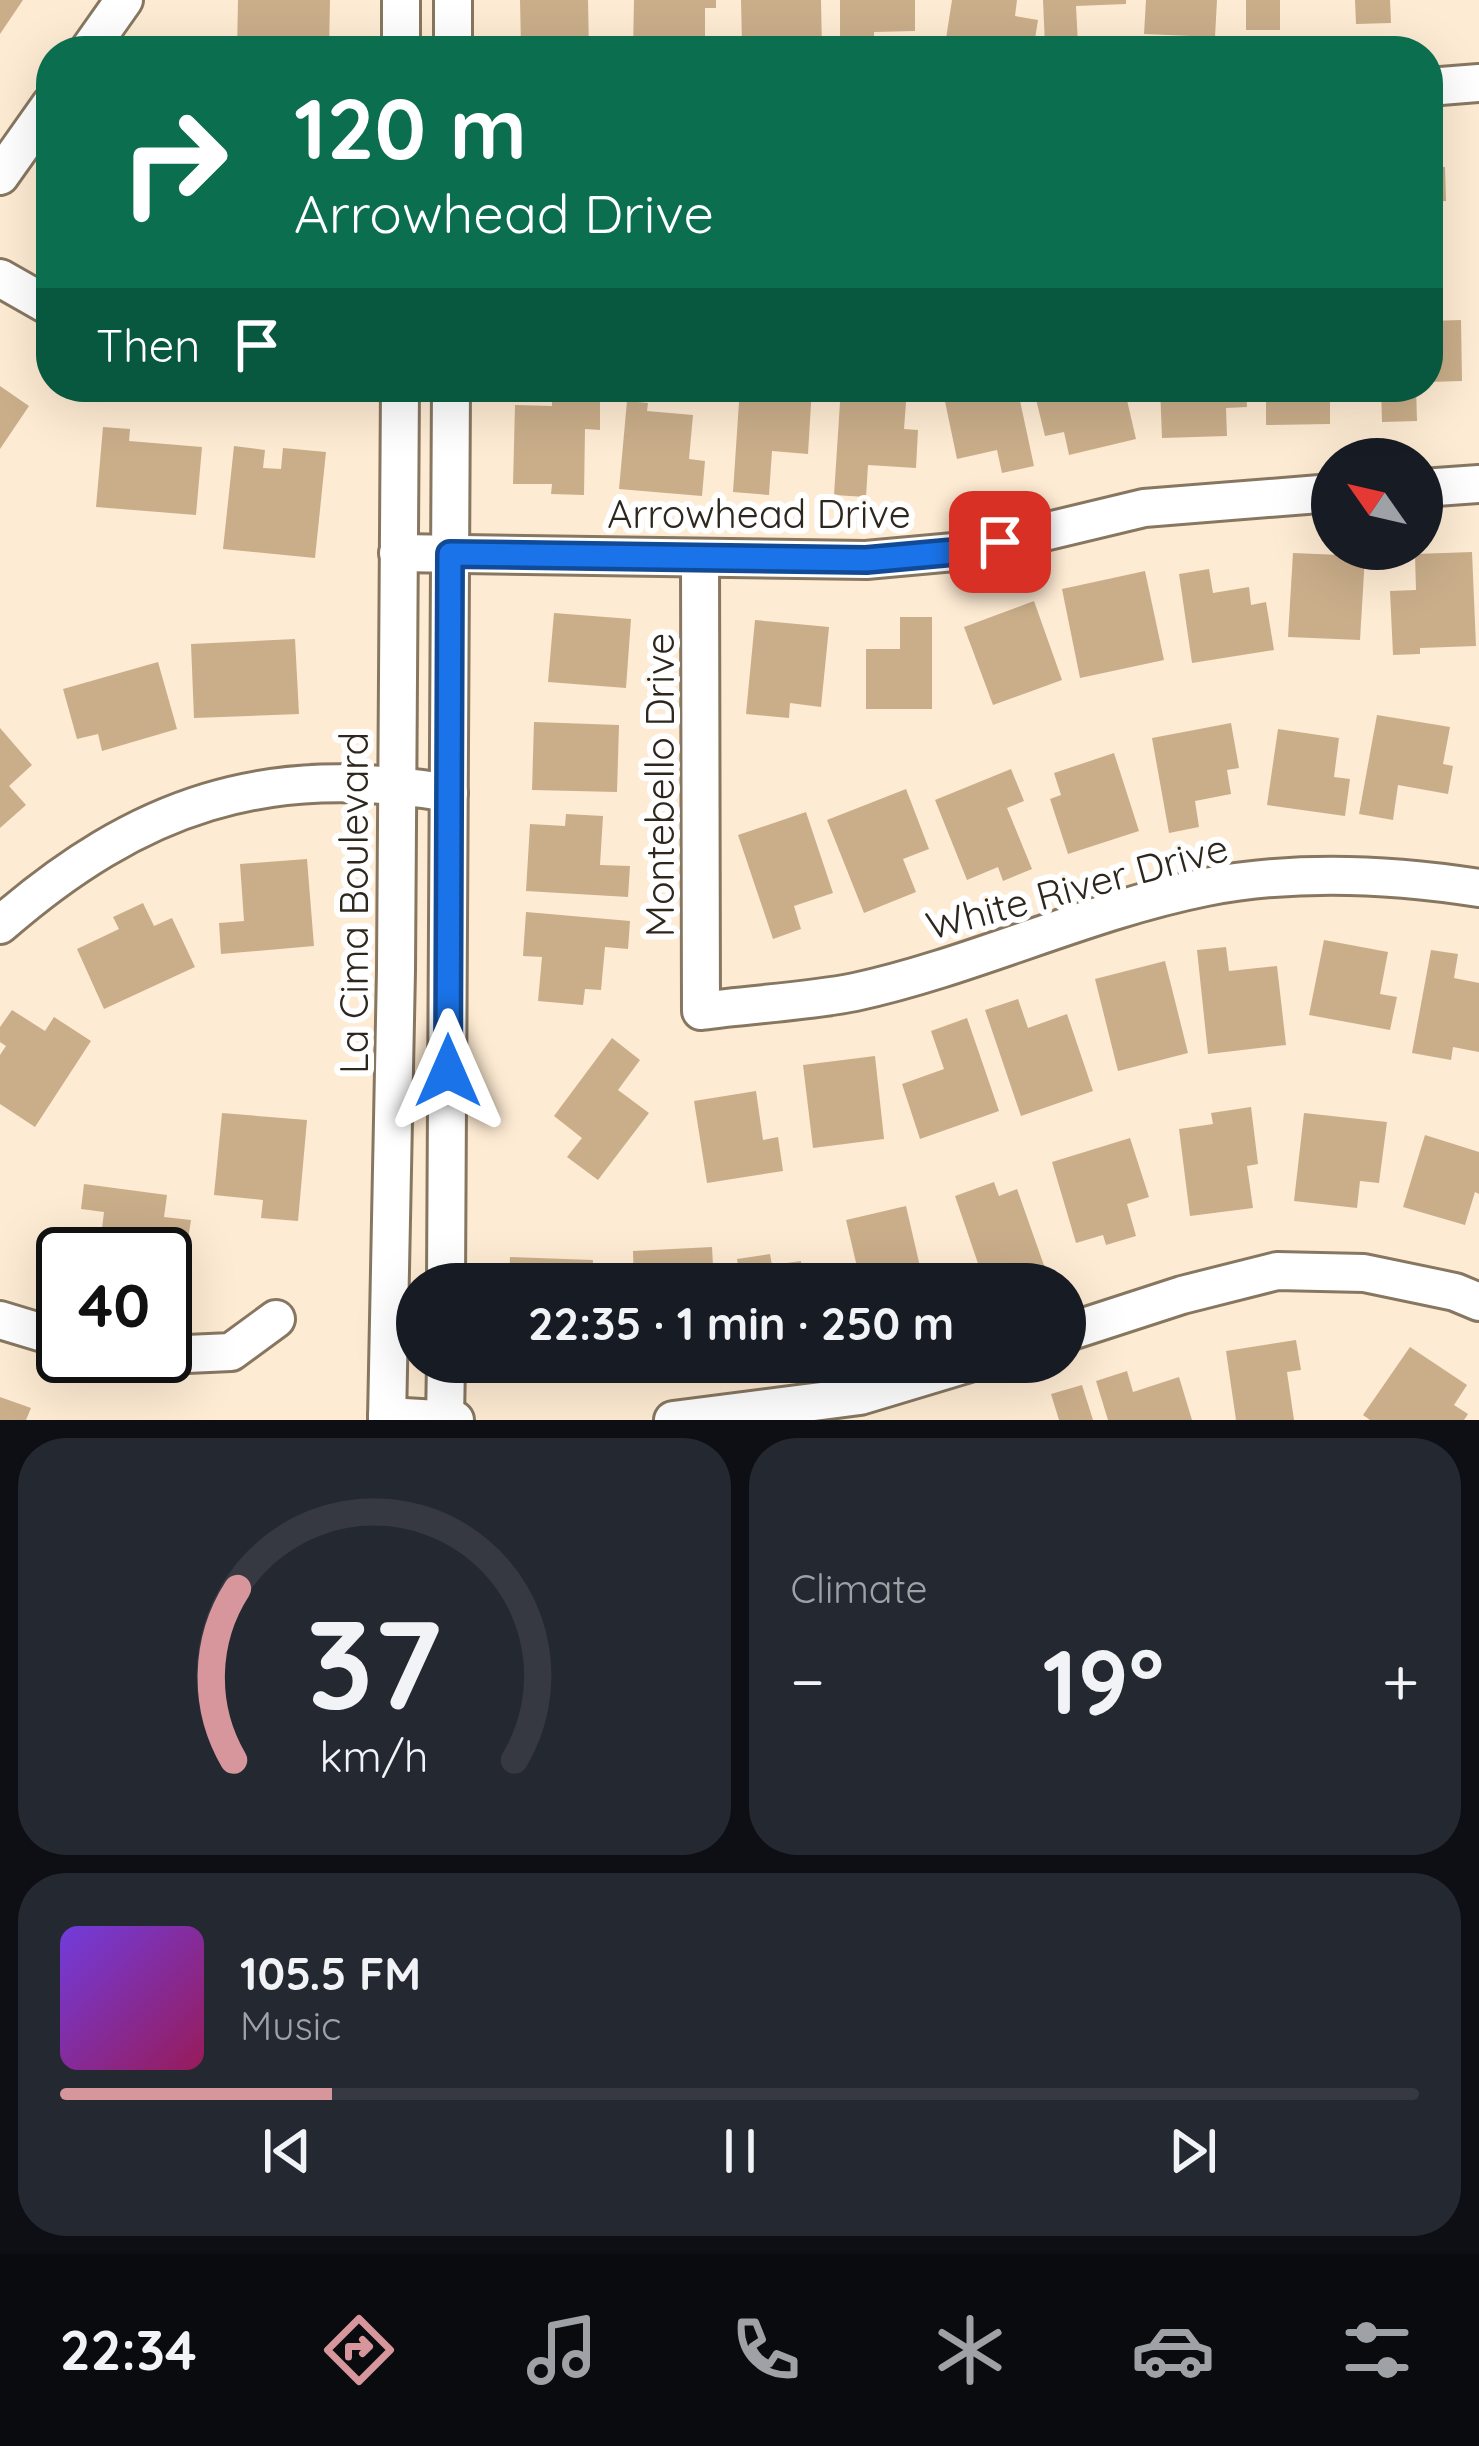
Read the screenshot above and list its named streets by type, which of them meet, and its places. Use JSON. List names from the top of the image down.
{
  "streets": {
    "street": [
      "Arrowhead Drive",
      "Montebello Drive",
      "White River Drive",
      "La Cima Boulevard"
    ]
  },
  "crossings": [
    ["Arrowhead Drive", "Montebello Drive"],
    ["Arrowhead Drive", "La Cima Boulevard"],
    ["Montebello Drive", "White River Drive"]
  ],
  "north": "top left",
  "page": {
    "turn": ["120 m", "Arrowhead Drive"],
    "then": "Then",
    "limit": "40",
    "trip": "22:35 · 1 min · 250 m",
    "tile": "Climate",
    "heat": ["−", "19°", "+"],
    "song": ["105.5 FM", "Music"],
    "tabs": "22:34",
    "gauge": ["37", "km/h"]
  }
}
